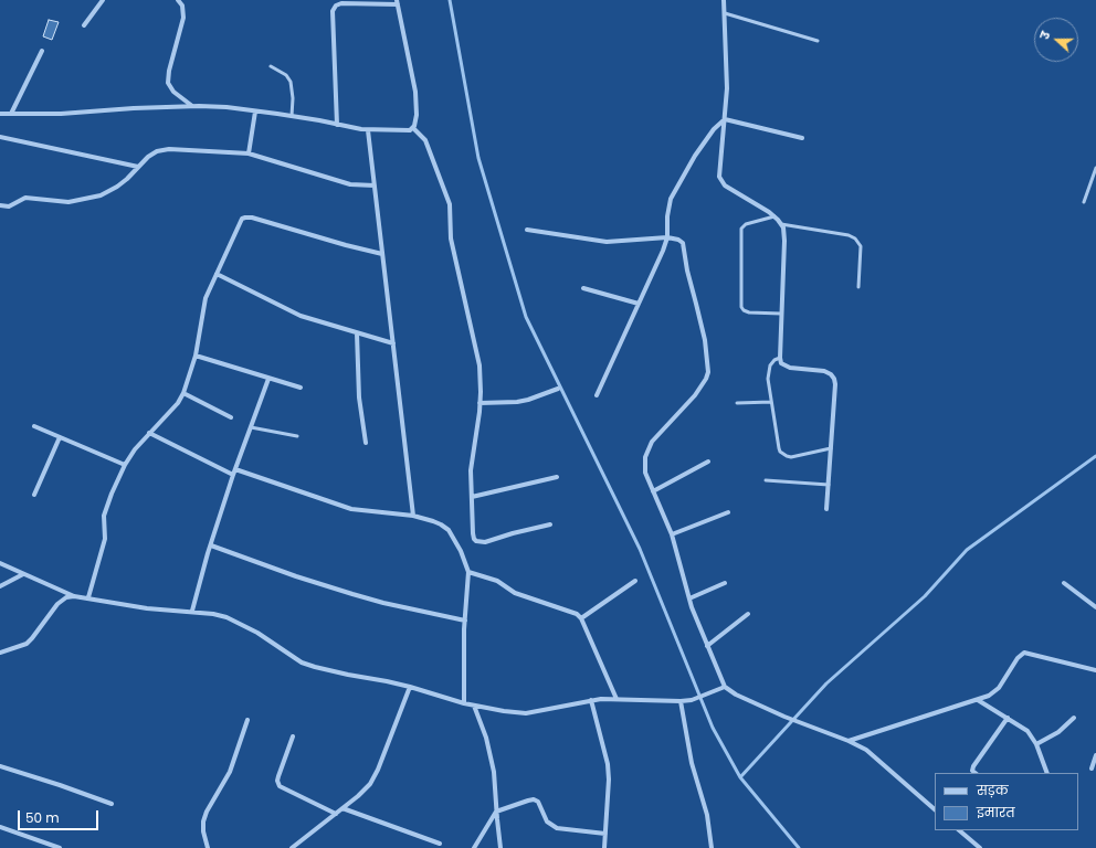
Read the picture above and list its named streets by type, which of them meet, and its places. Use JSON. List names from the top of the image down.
{
  "legend": ["सड़क", "इमारत"],
  "scale_bar": "50 m",
  "north": "left"
}
